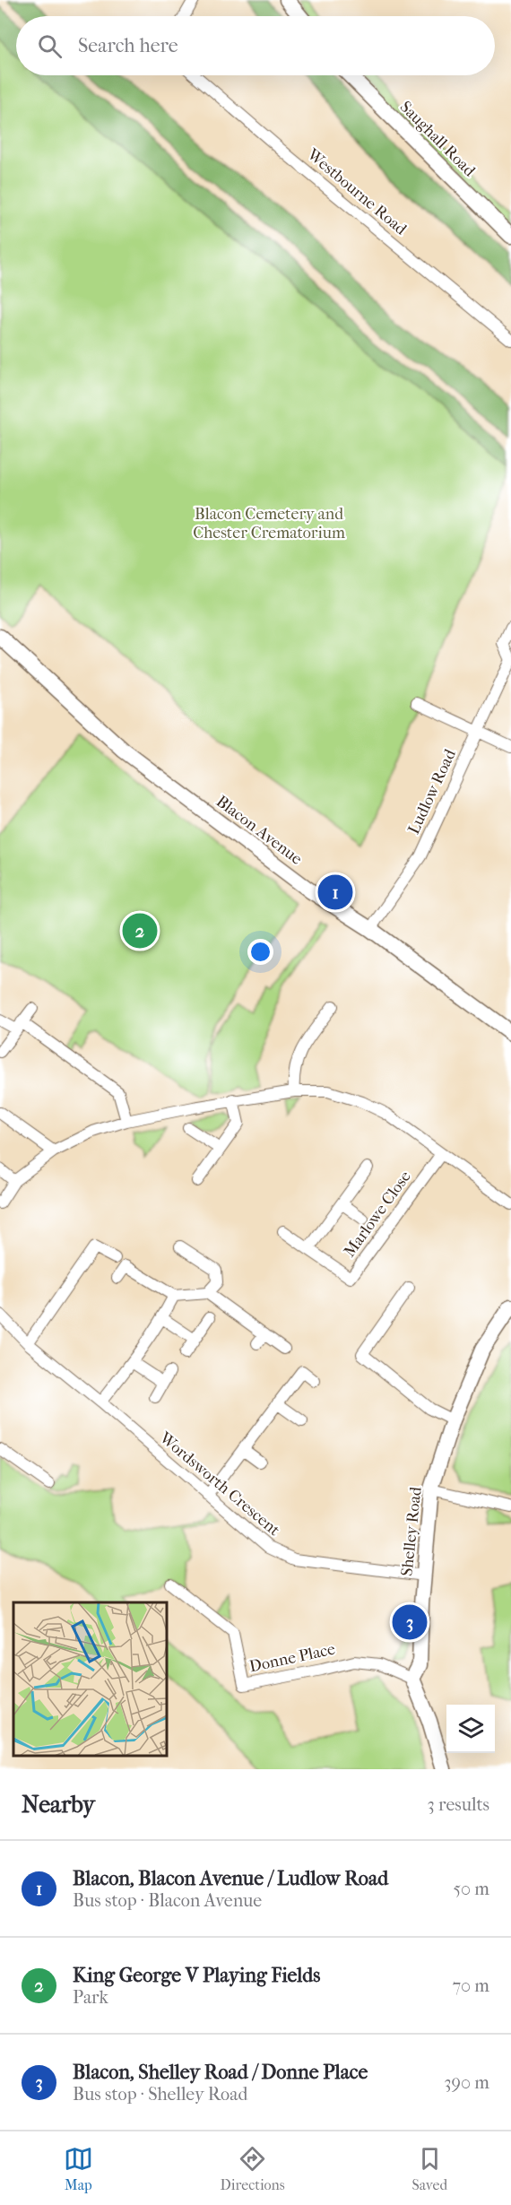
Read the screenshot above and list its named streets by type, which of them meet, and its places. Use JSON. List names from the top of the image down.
{
  "streets": {
    "street": [
      "Saughall Road",
      "Westbourne Road",
      "Ludlow Road",
      "Blacon Avenue",
      "Marlowe Close",
      "Wordsworth Crescent",
      "Shelley Road",
      "Donne Place"
    ]
  },
  "crossings": [
    ["Ludlow Road", "Blacon Avenue"],
    ["Wordsworth Crescent", "Shelley Road"],
    ["Shelley Road", "Donne Place"]
  ],
  "parks": ["Blacon Cemetery and Chester Crematorium"],
  "page": {
    "search": "Search here",
    "pins": ["1", "2", "3"],
    "heading": ["Nearby", "3 results"],
    "list": [
      {
        "mark": "1",
        "name": "Blacon, Blacon Avenue / Ludlow Road",
        "note": "Bus stop · Blacon Avenue",
        "value": "50 m"
      },
      {
        "mark": "2",
        "name": "King George V Playing Fields",
        "note": "Park",
        "value": "70 m"
      },
      {
        "mark": "3",
        "name": "Blacon, Shelley Road / Donne Place",
        "note": "Bus stop · Shelley Road",
        "value": "390 m"
      }
    ],
    "nav": ["Map", "Directions", "Saved"]
  }
}
